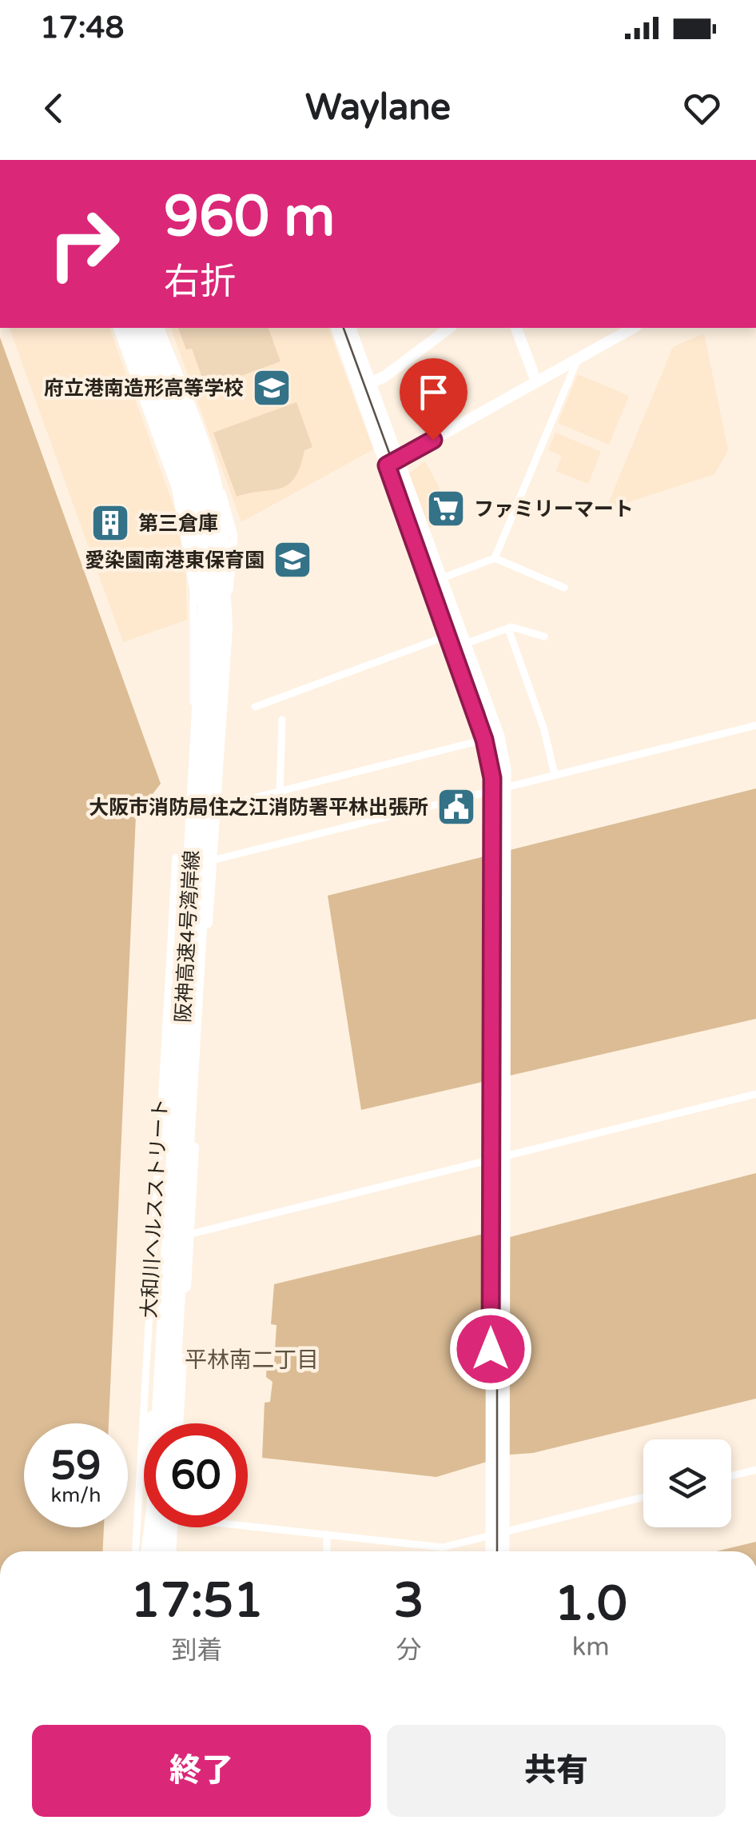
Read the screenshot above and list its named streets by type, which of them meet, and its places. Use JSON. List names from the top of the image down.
{
  "streets": {
    "highway": ["阪神高速4号湾岸線"],
    "street": ["大和川ヘルスストリート"]
  },
  "districts": ["平林南二丁目"],
  "places": {
    "school or university": ["府立港南造形高等学校", "愛染園南港東保育園"],
    "supermarket": ["ファミリーマート"],
    "building": ["第三倉庫"],
    "public building": ["大阪市消防局住之江消防署平林出張所"]
  },
  "page": {
    "status": "17:48",
    "header": "Waylane",
    "turn": ["960 m", "右折"],
    "speed": "59 km/h",
    "limit": "60",
    "eta": [
      "17:51",
      "到着",
      "3",
      "分",
      "1.0",
      "km"
    ],
    "buttons": ["終了", "共有"]
  }
}
